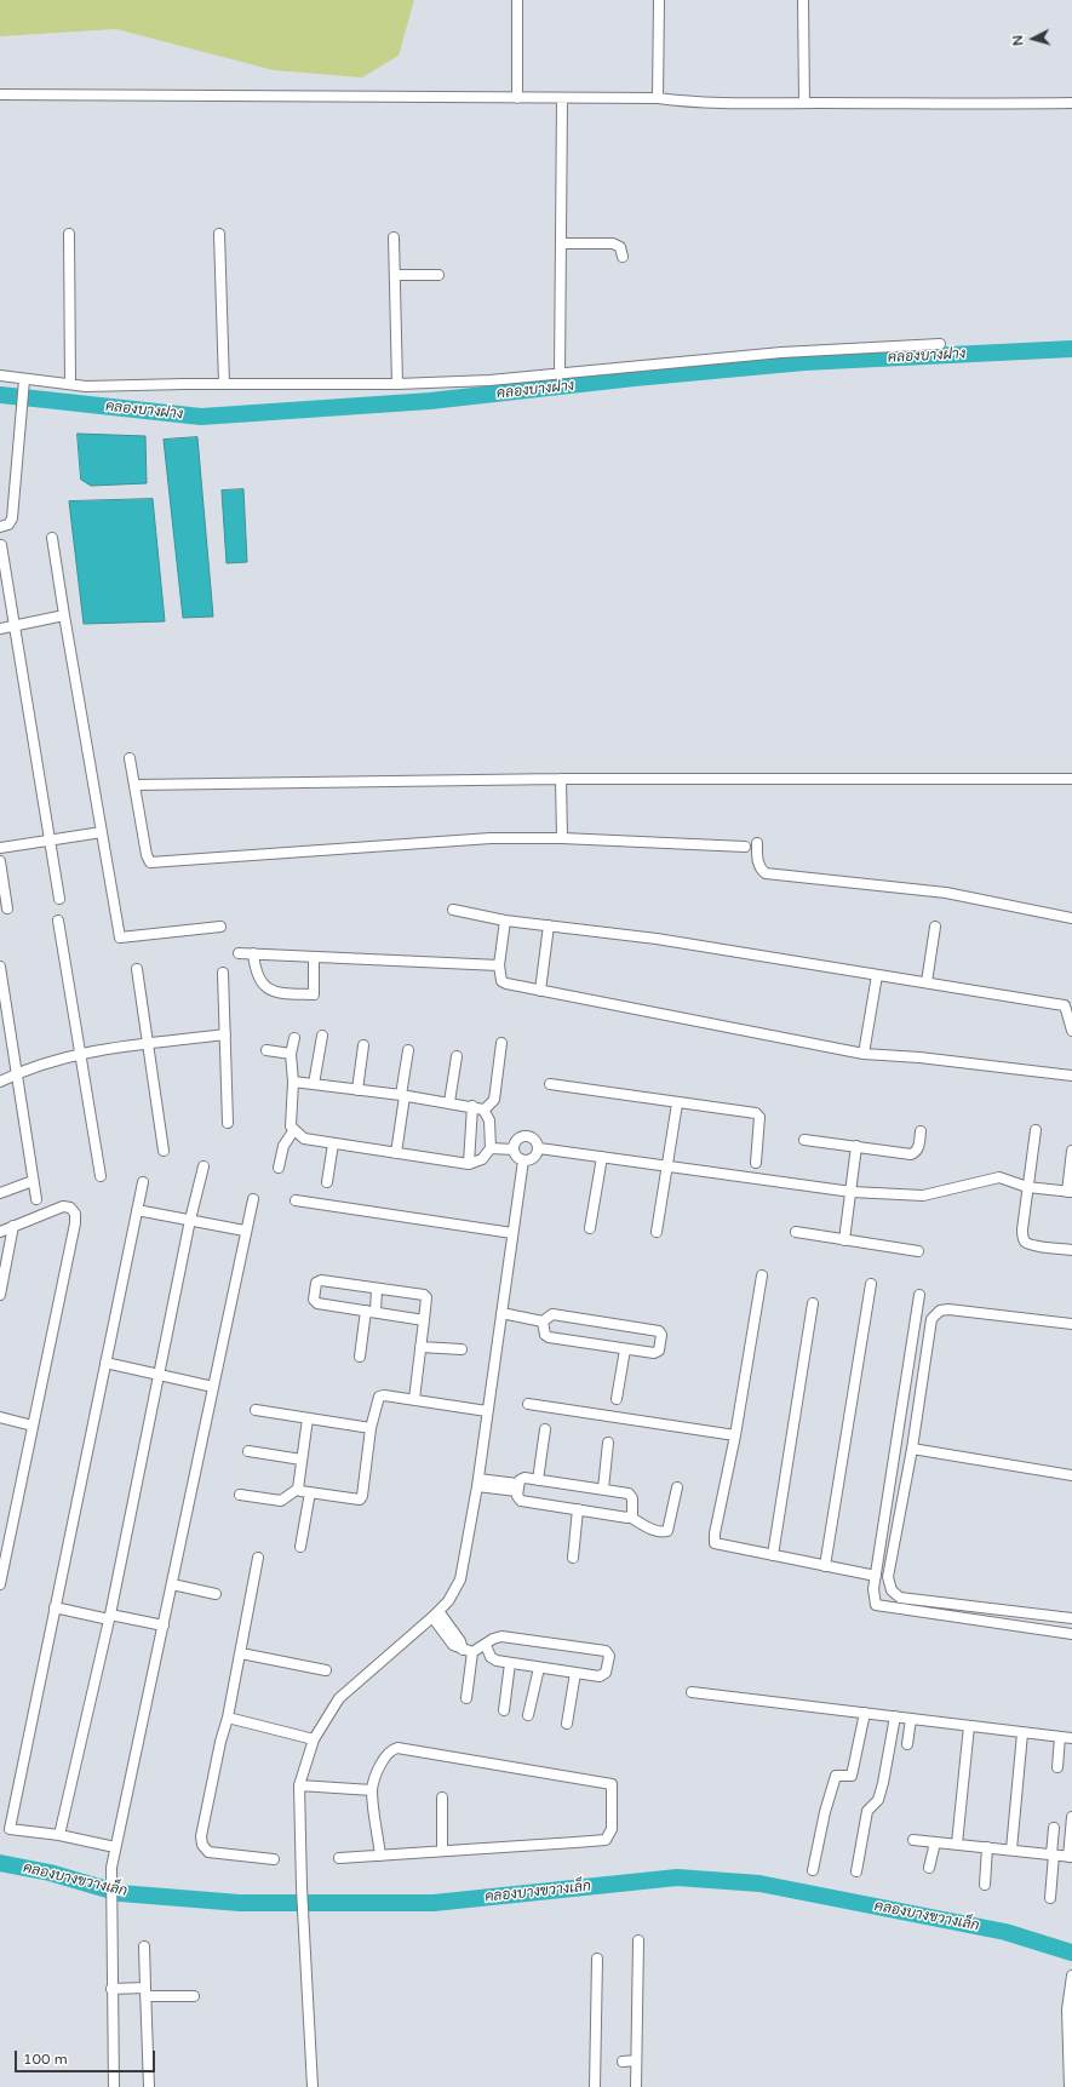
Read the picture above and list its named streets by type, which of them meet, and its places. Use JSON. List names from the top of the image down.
{
  "water": ["คลองบางฝาง", "คลองบางขวางเล็ก"],
  "scale_bar": "100 m",
  "north": "left"
}
